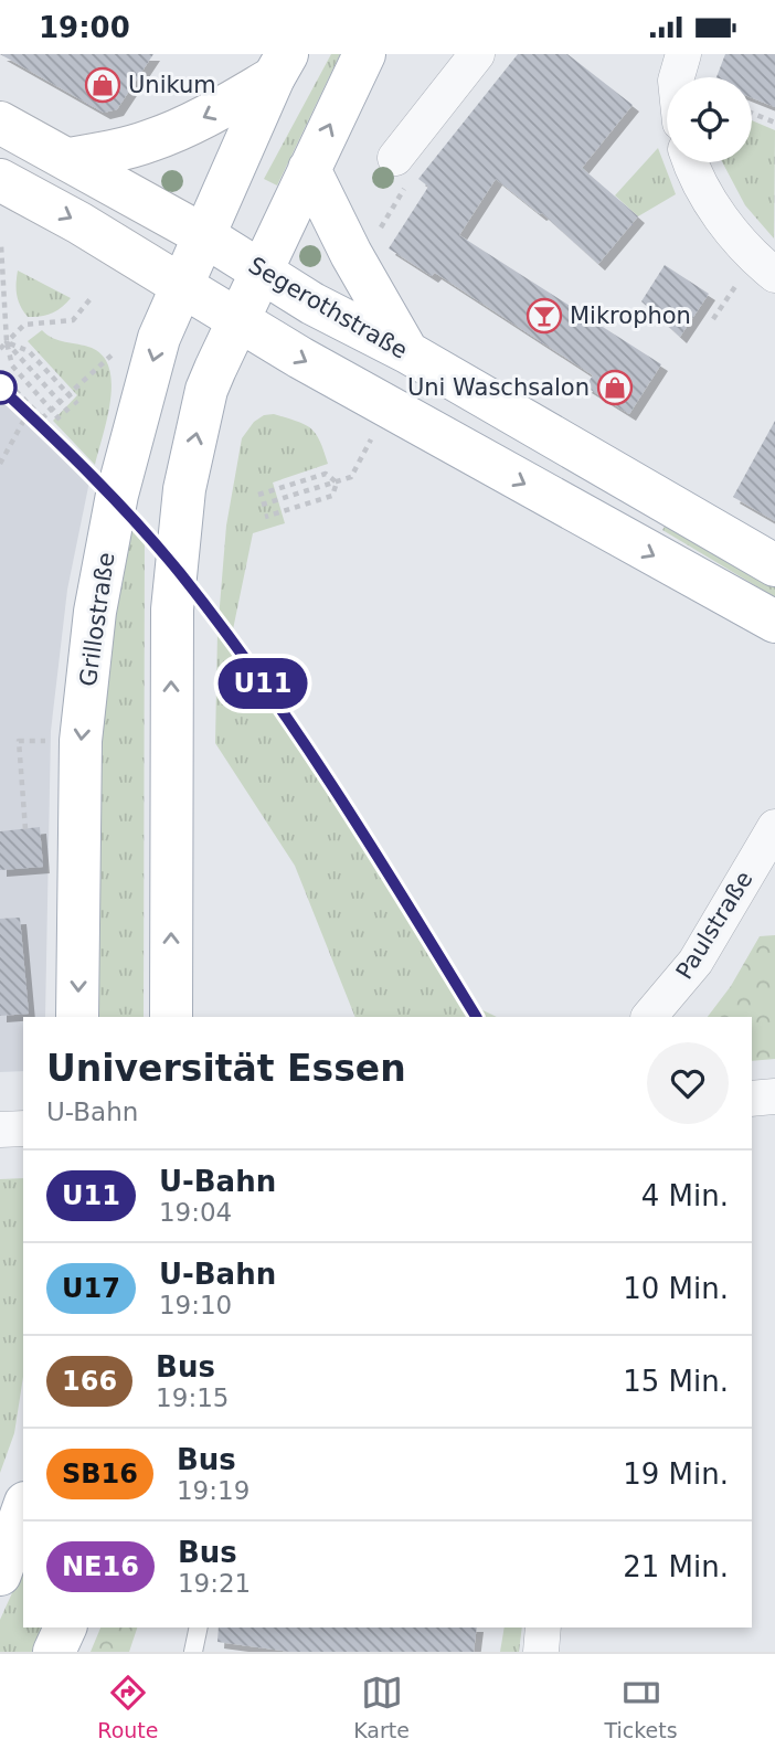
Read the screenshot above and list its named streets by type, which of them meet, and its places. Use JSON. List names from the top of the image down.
{
  "streets": {
    "main road": ["Segerothstraße", "Grillostraße"],
    "street": ["Paulstraße"]
  },
  "crossings": [
    ["Segerothstraße", "Grillostraße"]
  ],
  "places": {
    "shop": ["Unikum", "Uni Waschsalon"],
    "bar": ["Mikrophon"]
  },
  "lines": ["metro line U11"],
  "page": {
    "status": "19:00",
    "on_map": "U11",
    "heading": ["Universität Essen", "U-Bahn"],
    "list": [
      {
        "mark": "U11",
        "name": "U-Bahn",
        "note": "19:04",
        "value": "4 Min."
      },
      {
        "mark": "U17",
        "name": "U-Bahn",
        "note": "19:10",
        "value": "10 Min."
      },
      {
        "mark": "166",
        "name": "Bus",
        "note": "19:15",
        "value": "15 Min."
      },
      {
        "mark": "SB16",
        "name": "Bus",
        "note": "19:19",
        "value": "19 Min."
      },
      {
        "mark": "NE16",
        "name": "Bus",
        "note": "19:21",
        "value": "21 Min."
      }
    ],
    "tabs": ["Route", "Karte", "Tickets"]
  }
}
